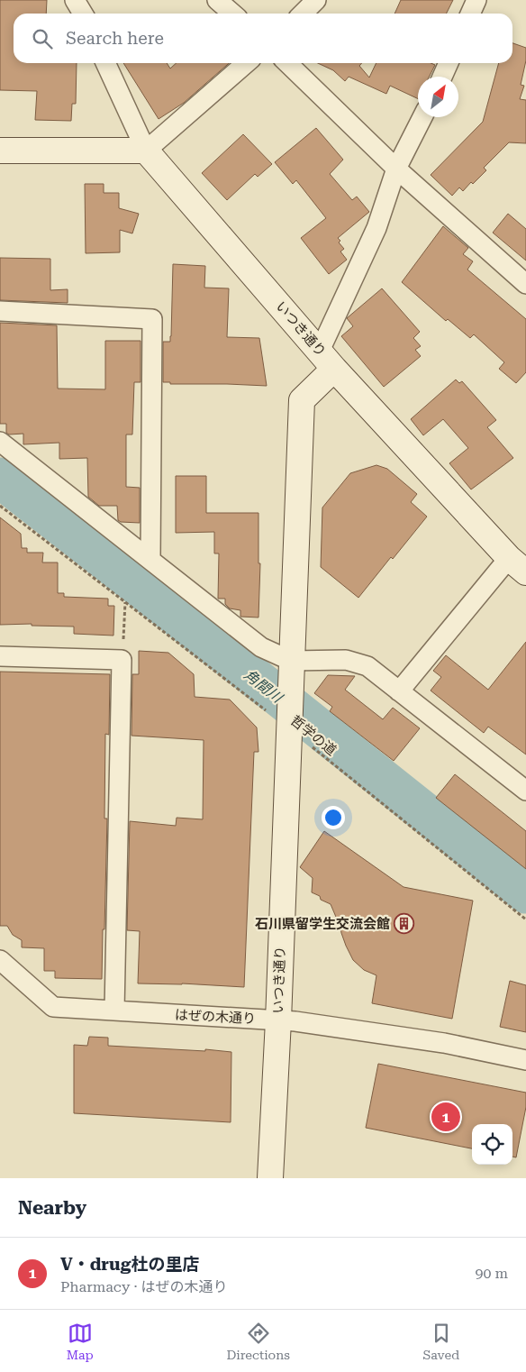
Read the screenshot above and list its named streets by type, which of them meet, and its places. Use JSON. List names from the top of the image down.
{
  "streets": {
    "street": ["いつき通り", "はぜの木通り"],
    "path": ["哲学の道"]
  },
  "crossings": [
    ["いつき通り", "哲学の道"],
    ["いつき通り", "はぜの木通り"]
  ],
  "water": ["角間川"],
  "places": {
    "building": ["石川県留学生交流会館"]
  },
  "north": "top right",
  "page": {
    "search": "Search here",
    "pins": "1",
    "heading": "Nearby",
    "list": [
      {
        "mark": "1",
        "name": "V・drug杜の里店",
        "note": "Pharmacy · はぜの木通り",
        "value": "90 m"
      }
    ],
    "nav": ["Map", "Directions", "Saved"]
  }
}
